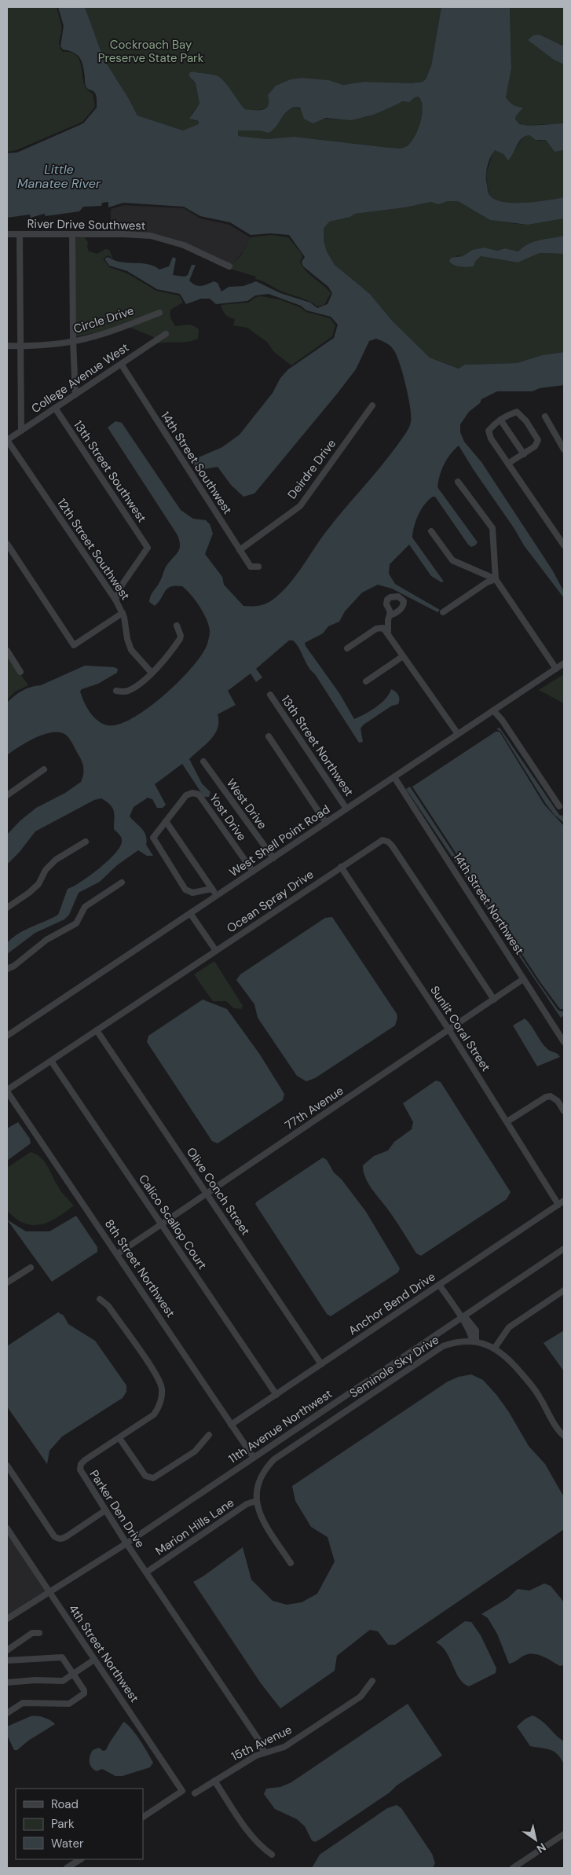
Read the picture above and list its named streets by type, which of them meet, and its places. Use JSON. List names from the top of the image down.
{
  "streets": {
    "street": [
      "River Drive Southwest",
      "Circle Drive",
      "College Avenue West",
      "14th Street Southwest",
      "Deirdre Drive",
      "13th Street Southwest",
      "12th Street Southwest",
      "13th Street Northwest",
      "West Drive",
      "Yost Drive",
      "West Shell Point Road",
      "Ocean Spray Drive",
      "14th Street Northwest",
      "Sunlit Coral Street",
      "77th Avenue",
      "Olive Conch Street",
      "Calico Scallop Court",
      "8th Street Northwest",
      "Anchor Bend Drive",
      "Seminole Sky Drive",
      "11th Avenue Northwest",
      "Parker Den Drive",
      "Marion Hills Lane",
      "4th Street Northwest",
      "15th Avenue"
    ]
  },
  "crossings": [
    ["College Avenue West", "14th Street Southwest"],
    ["College Avenue West", "13th Street Southwest"],
    ["College Avenue West", "12th Street Southwest"],
    ["14th Street Southwest", "Deirdre Drive"],
    ["13th Street Southwest", "12th Street Southwest"],
    ["13th Street Northwest", "West Shell Point Road"],
    ["West Drive", "West Shell Point Road"],
    ["Yost Drive", "West Shell Point Road"],
    ["West Shell Point Road", "14th Street Northwest"],
    ["Ocean Spray Drive", "Sunlit Coral Street"],
    ["Ocean Spray Drive", "77th Avenue"],
    ["Ocean Spray Drive", "Olive Conch Street"],
    ["Ocean Spray Drive", "Calico Scallop Court"],
    ["Ocean Spray Drive", "8th Street Northwest"],
    ["14th Street Northwest", "77th Avenue"],
    ["Sunlit Coral Street", "77th Avenue"],
    ["Sunlit Coral Street", "Anchor Bend Drive"],
    ["77th Avenue", "Olive Conch Street"],
    ["77th Avenue", "Calico Scallop Court"],
    ["77th Avenue", "8th Street Northwest"],
    ["Olive Conch Street", "Anchor Bend Drive"],
    ["Calico Scallop Court", "Anchor Bend Drive"],
    ["8th Street Northwest", "Anchor Bend Drive"],
    ["8th Street Northwest", "11th Avenue Northwest"],
    ["Seminole Sky Drive", "Marion Hills Lane"],
    ["11th Avenue Northwest", "Parker Den Drive"],
    ["11th Avenue Northwest", "4th Street Northwest"],
    ["Parker Den Drive", "Marion Hills Lane"],
    ["Parker Den Drive", "15th Avenue"]
  ],
  "water": ["Little Manatee River"],
  "parks": ["Cockroach Bay Preserve State Park"],
  "legend": ["Road", "Park", "Water"],
  "north": "bottom right"
}
